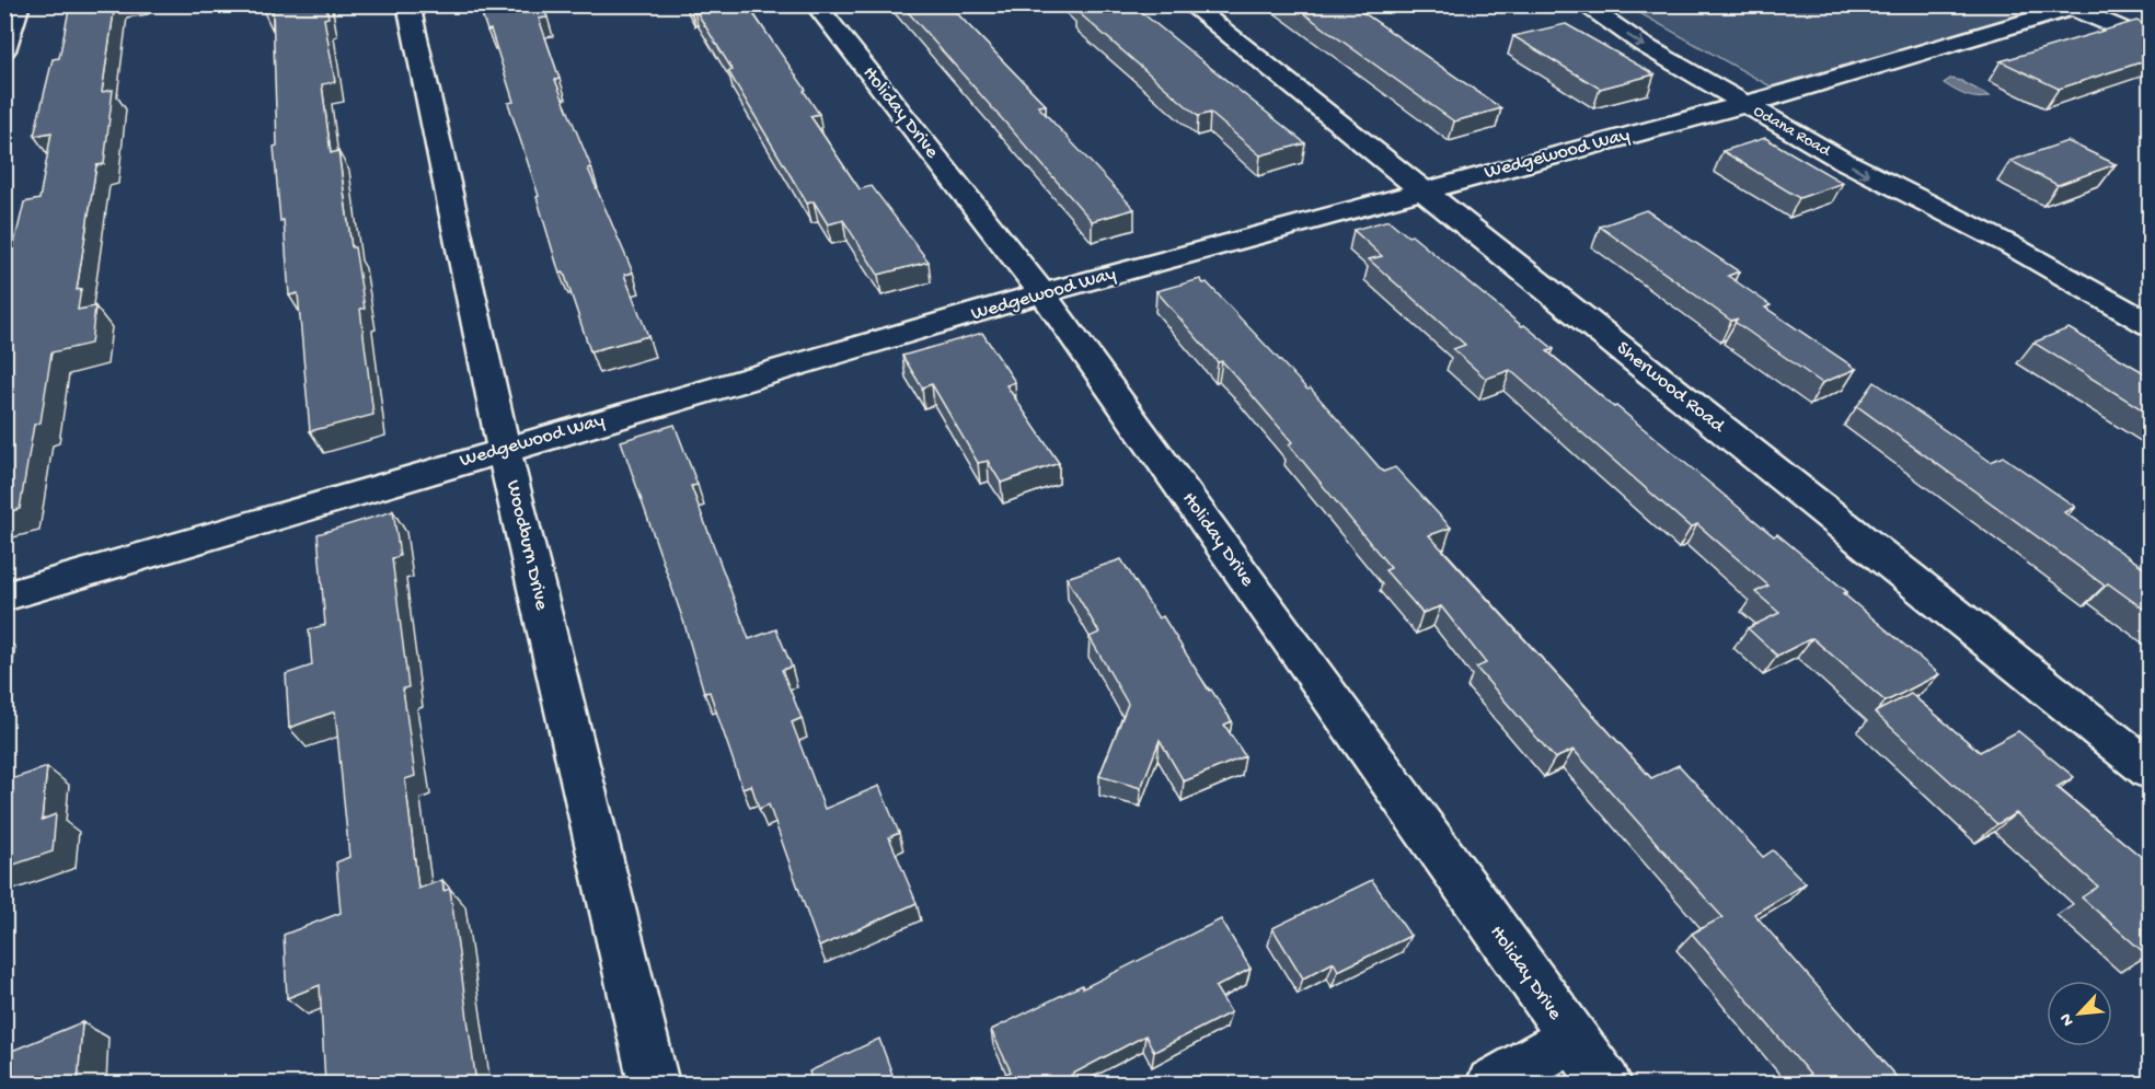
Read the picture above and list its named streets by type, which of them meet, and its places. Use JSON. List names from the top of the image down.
{
  "streets": {
    "street": [
      "Holiday Drive",
      "Odana Road",
      "Wedgewood Way",
      "Sherwood Road",
      "Woodburn Drive"
    ]
  },
  "crossings": [
    ["Holiday Drive", "Wedgewood Way"],
    ["Odana Road", "Wedgewood Way"],
    ["Wedgewood Way", "Sherwood Road"],
    ["Wedgewood Way", "Woodburn Drive"]
  ],
  "north": "bottom left"
}
